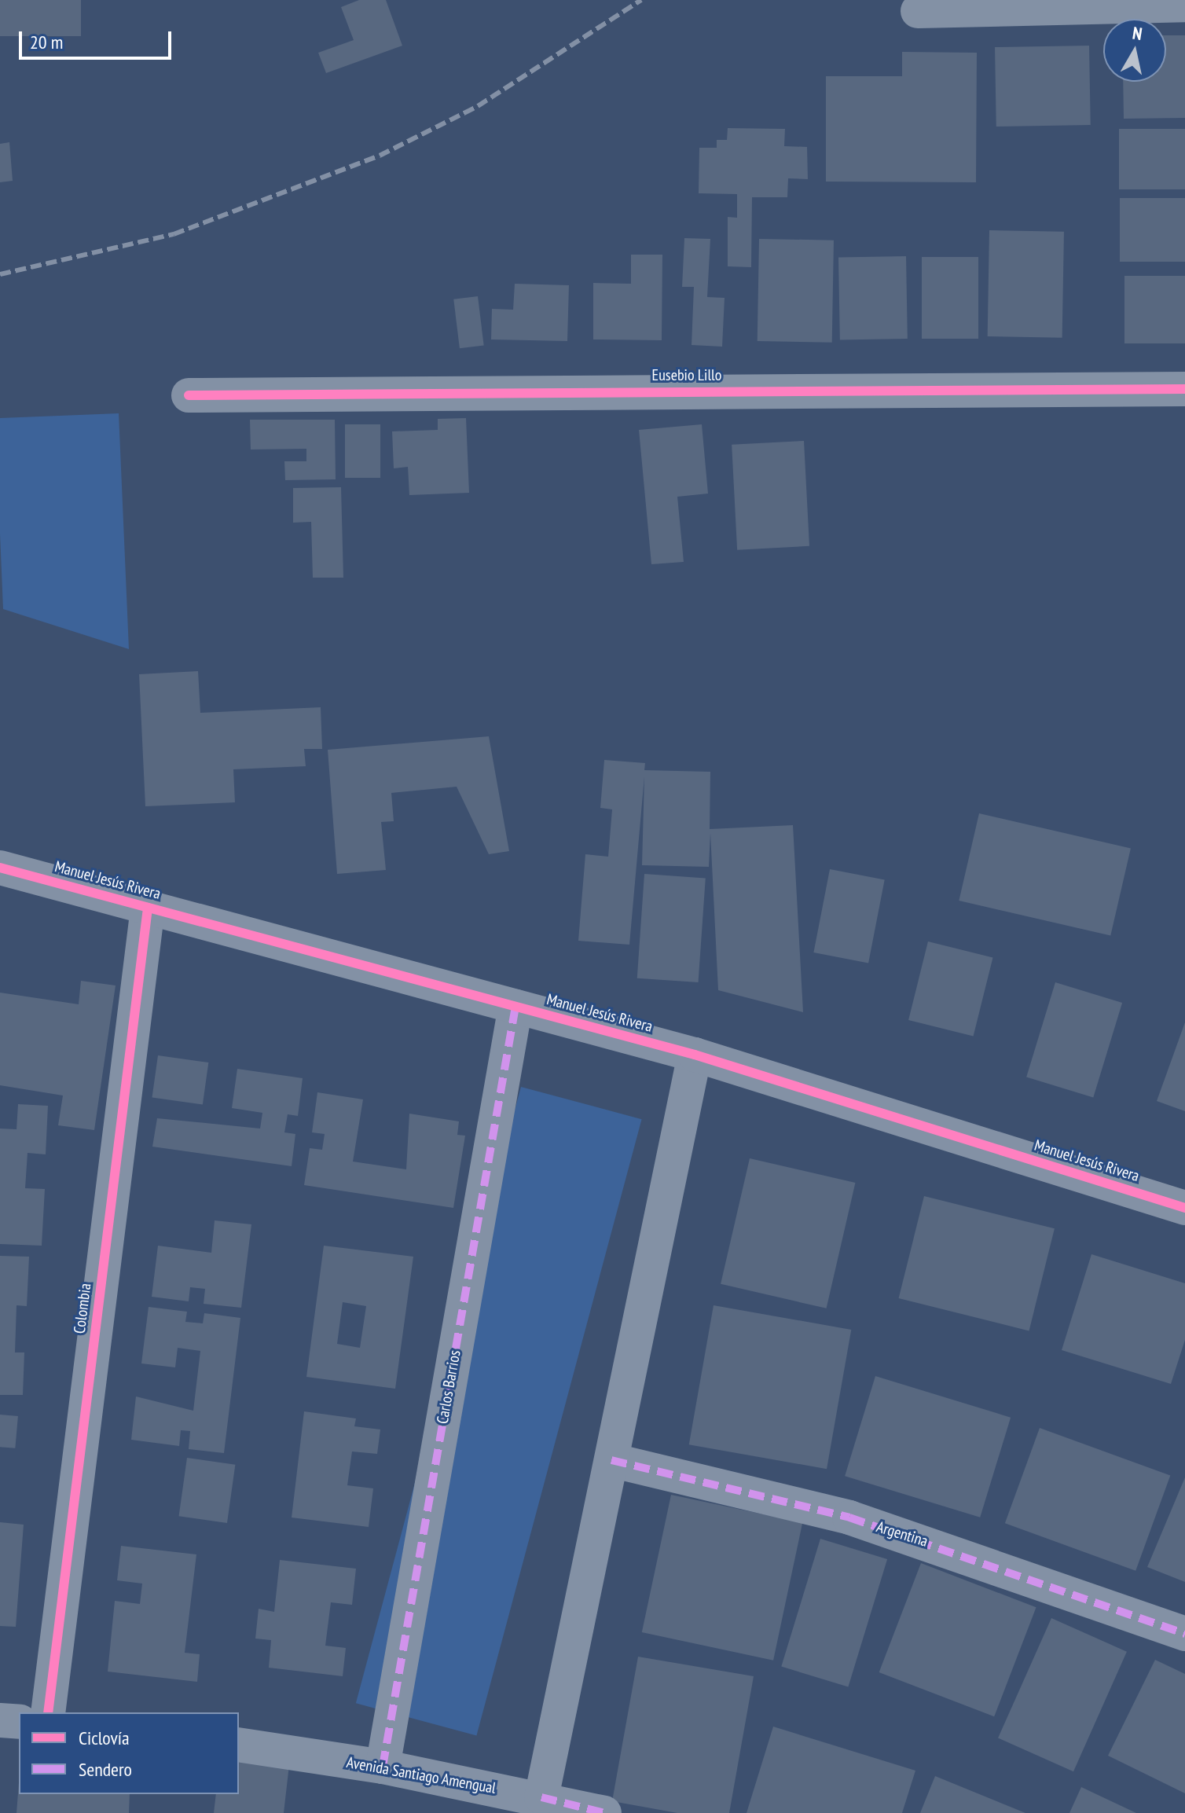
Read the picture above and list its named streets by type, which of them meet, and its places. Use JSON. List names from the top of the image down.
{
  "streets": {
    "street": [
      "Eusebio Lillo",
      "Manuel Jesús Rivera",
      "Colombia",
      "Carlos Barrios",
      "Argentina",
      "Avenida Santiago Amengual"
    ]
  },
  "crossings": [
    ["Manuel Jesús Rivera", "Colombia"],
    ["Manuel Jesús Rivera", "Carlos Barrios"],
    ["Carlos Barrios", "Avenida Santiago Amengual"]
  ],
  "legend": ["Ciclovía", "Sendero"],
  "scale_bar": "20 m",
  "north": "top"
}
